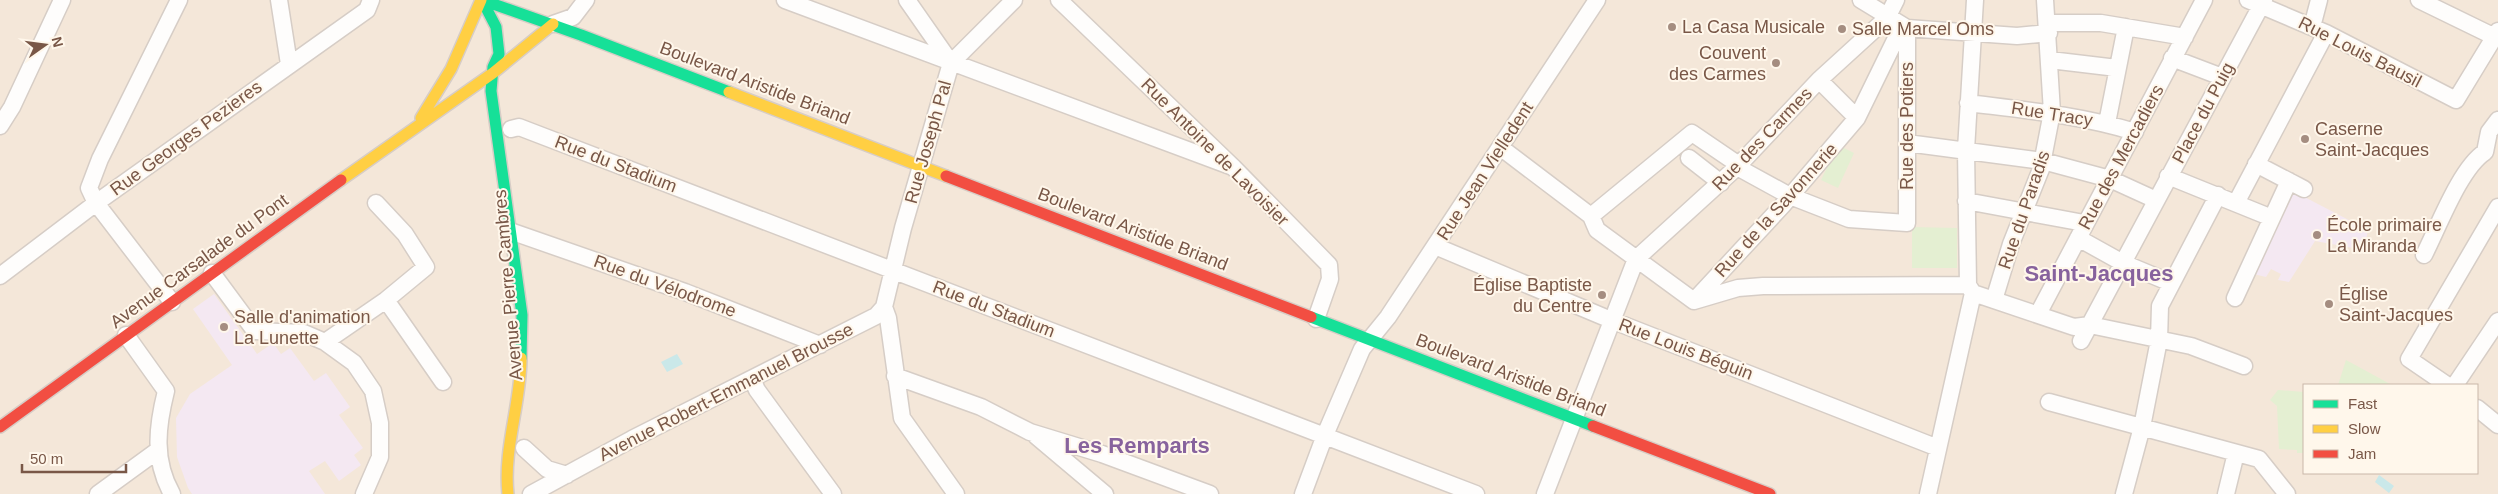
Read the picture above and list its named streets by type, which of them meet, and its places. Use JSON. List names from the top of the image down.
{
  "streets": {
    "main road": ["Boulevard Aristide Briand", "Avenue Carsalade du Pont", "Avenue Pierre Cambres"],
    "street": [
      "Rue Louis Bausil",
      "Place du Puig",
      "Rue Tracy",
      "Rue des Potiers",
      "Rue Georges Pezieres",
      "Rue des Carmes",
      "Rue Joseph Pal",
      "Rue Antoine de Lavoisier",
      "Rue des Mercadiers",
      "Rue du Stadium",
      "Rue Jean Vielledent",
      "Rue de la Savonnerie",
      "Rue du Paradis",
      "Rue du Vélodrome",
      "Rue Louis Béguin",
      "Avenue Robert-Emmanuel Brousse"
    ]
  },
  "crossings": [
    ["Rue Louis Bausil", "Place du Puig"],
    ["Boulevard Aristide Briand", "Rue Joseph Pal"],
    ["Boulevard Aristide Briand", "Rue Antoine de Lavoisier"],
    ["Boulevard Aristide Briand", "Rue Jean Vielledent"],
    ["Boulevard Aristide Briand", "Avenue Carsalade du Pont"],
    ["Boulevard Aristide Briand", "Avenue Pierre Cambres"],
    ["Rue Tracy", "Rue des Mercadiers"],
    ["Rue Tracy", "Rue du Paradis"],
    ["Rue des Potiers", "Rue de la Savonnerie"],
    ["Rue Joseph Pal", "Rue du Stadium"],
    ["Rue Joseph Pal", "Avenue Robert-Emmanuel Brousse"],
    ["Rue du Stadium", "Rue Jean Vielledent"],
    ["Rue Jean Vielledent", "Rue Louis Béguin"],
    ["Avenue Carsalade du Pont", "Avenue Pierre Cambres"],
    ["Avenue Pierre Cambres", "Rue du Vélodrome"],
    ["Rue du Vélodrome", "Avenue Robert-Emmanuel Brousse"]
  ],
  "districts": ["Saint-Jacques", "Les Remparts"],
  "places": [
    "La Casa Musicale",
    "Salle Marcel Oms",
    "Couvent des Carmes",
    "Caserne Saint-Jacques",
    "École primaire La Miranda",
    "Église Baptiste du Centre",
    "Église Saint-Jacques",
    "Salle d'animation La Lunette"
  ],
  "legend": ["Fast", "Slow", "Jam"],
  "scale_bar": "50 m",
  "north": "right"
}
